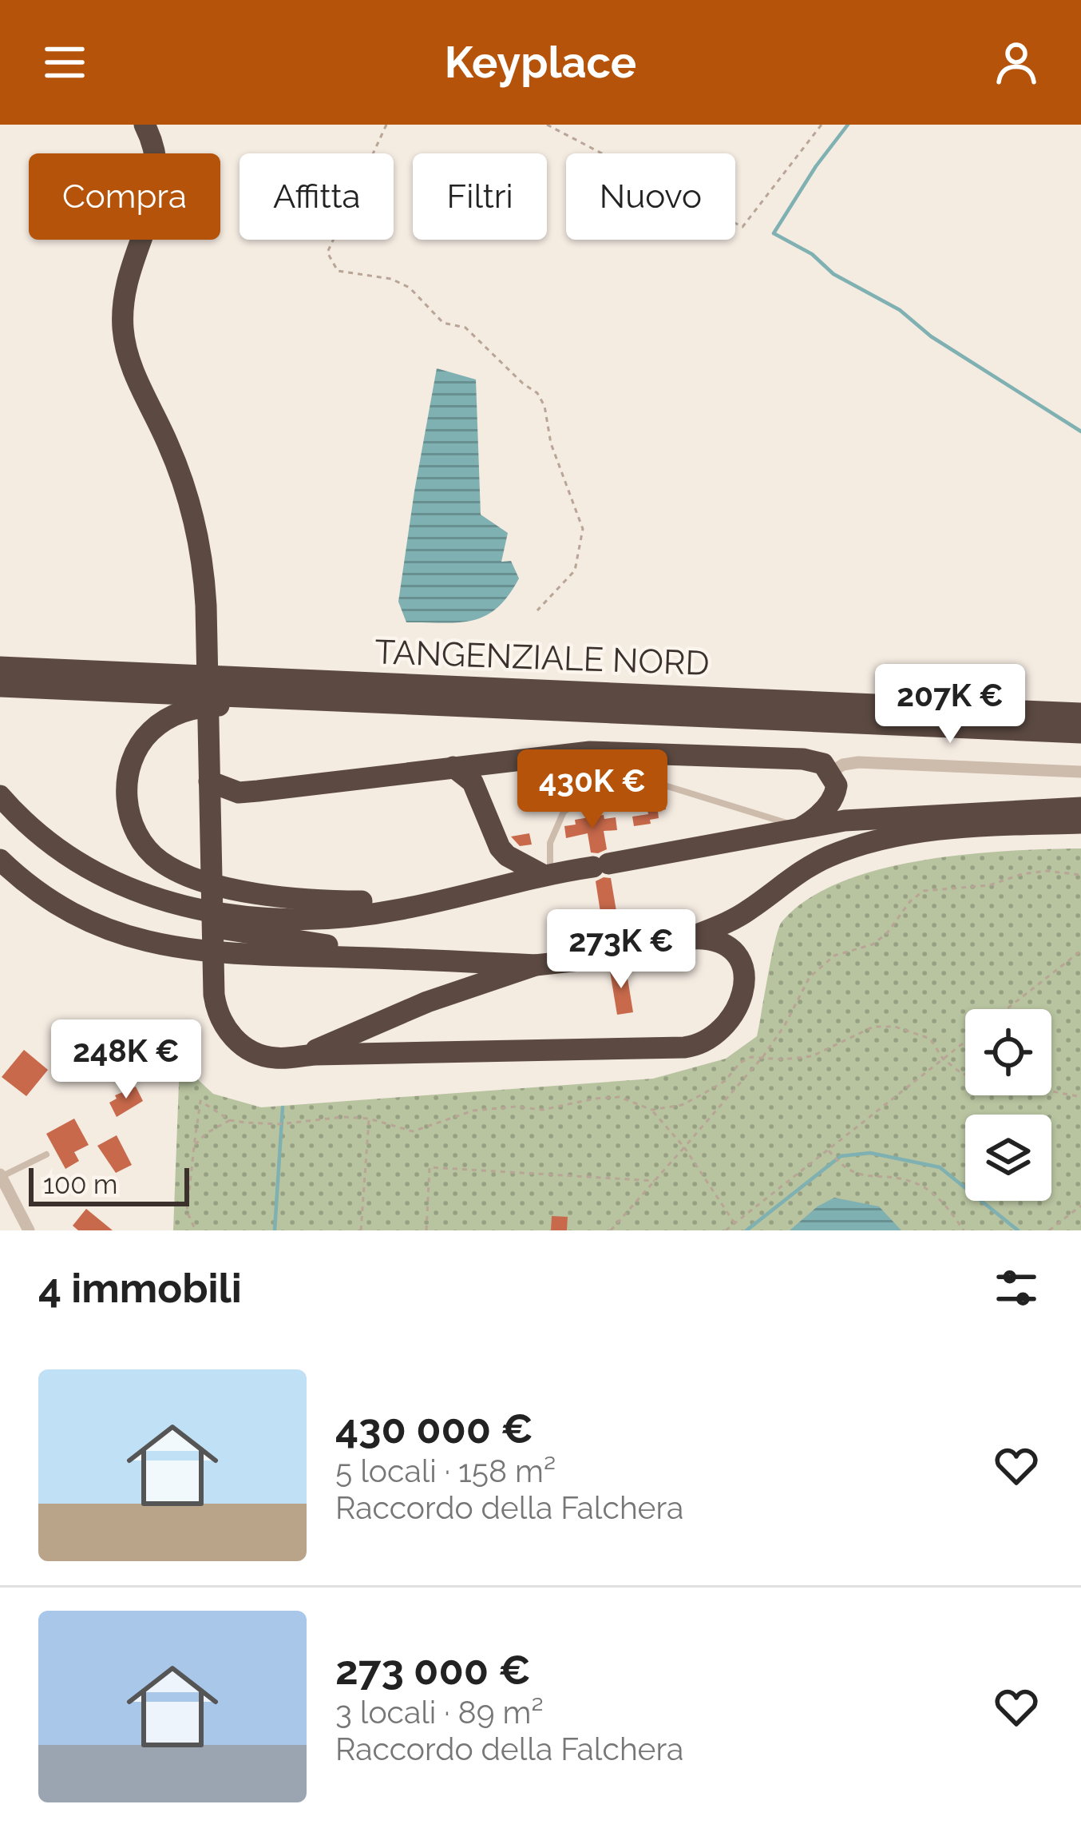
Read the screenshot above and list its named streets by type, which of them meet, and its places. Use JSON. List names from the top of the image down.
{
  "streets": {
    "highway": ["TANGENZIALE NORD"]
  },
  "scale_bar": "100 m",
  "page": {
    "header": "Keyplace",
    "chip": [
      "Compra",
      "Affitta",
      "Filtri",
      "Nuovo"
    ],
    "price": [
      "207K €",
      "430K €",
      "273K €",
      "248K €"
    ],
    "scale": "100 m",
    "heading": "4 immobili",
    "list": [
      {
        "name": "430 000 €",
        "note": "5 locali · 158 m² · Raccordo della Falchera"
      },
      {
        "name": "273 000 €",
        "note": "3 locali · 89 m² · Raccordo della Falchera"
      }
    ]
  }
}
